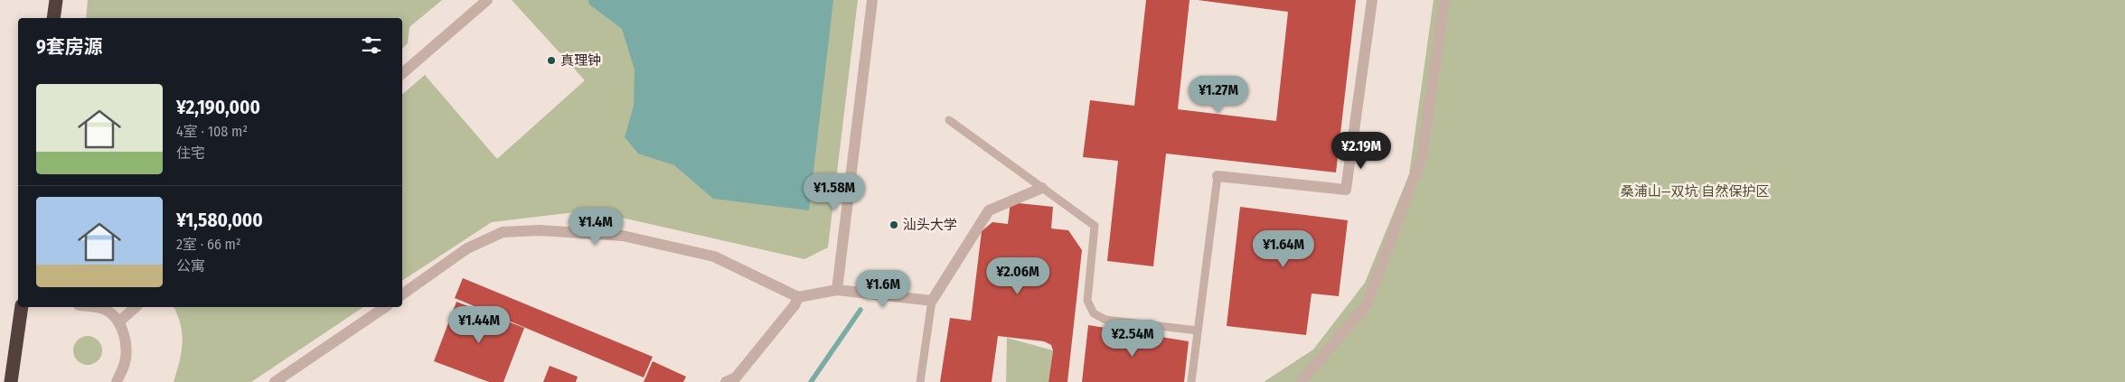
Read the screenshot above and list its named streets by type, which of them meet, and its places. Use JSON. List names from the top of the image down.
{
  "parks": ["桑浦山—双坑 自然保护区"],
  "places": ["真理钟", "汕头大学"],
  "page": {
    "heading": "9套房源",
    "list": [
      {
        "name": "¥2,190,000",
        "note": "4室 · 108 m² · 住宅"
      },
      {
        "name": "¥1,580,000",
        "note": "2室 · 66 m² · 公寓"
      }
    ],
    "price": [
      "¥1.27M",
      "¥2.19M",
      "¥1.58M",
      "¥1.4M",
      "¥1.64M",
      "¥2.06M",
      "¥1.6M",
      "¥1.44M",
      "¥2.54M"
    ]
  }
}
